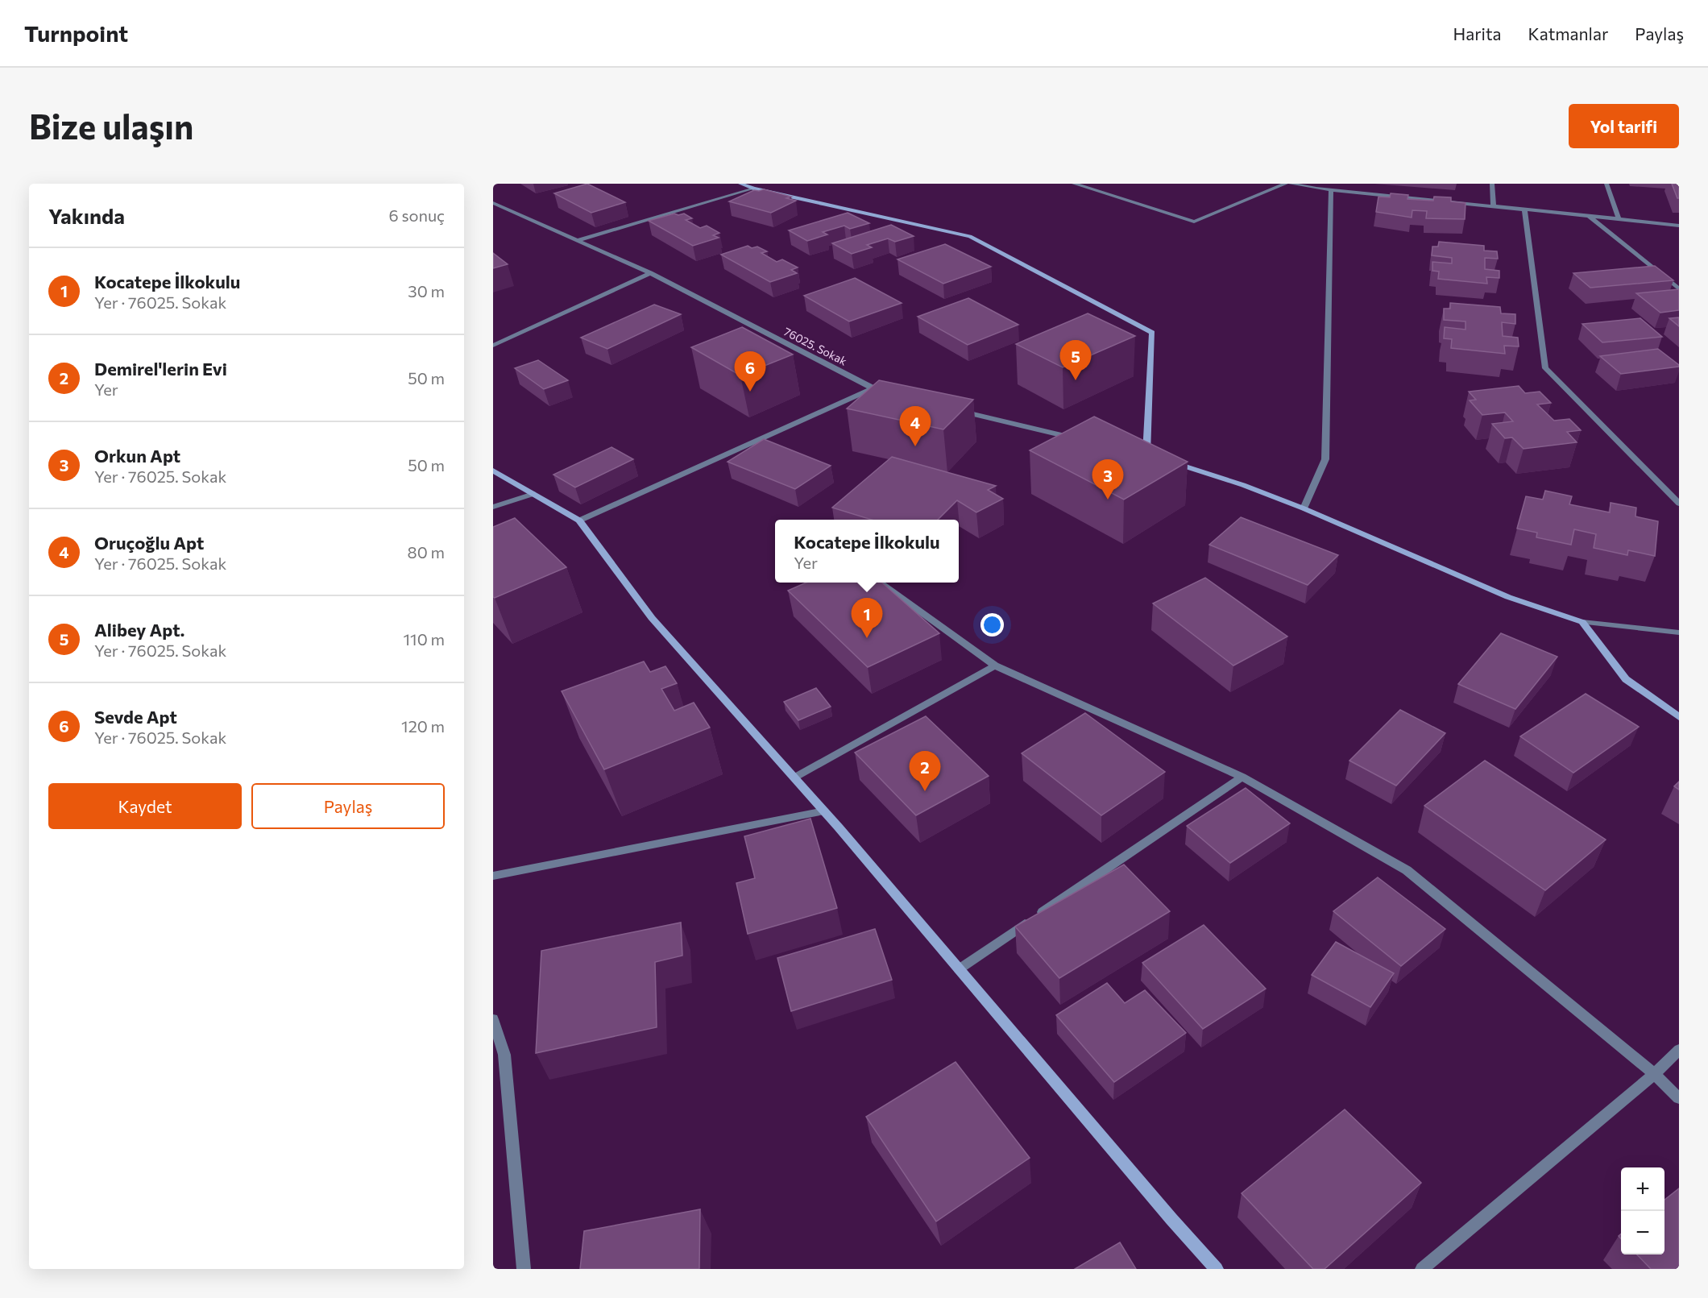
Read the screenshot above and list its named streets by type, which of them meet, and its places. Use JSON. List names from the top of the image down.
{
  "streets": {
    "street": ["76025. Sokak"]
  },
  "page": {
    "header": "Turnpoint",
    "nav": ["Harita", "Katmanlar", "Paylaş"],
    "buttons": [
      "Yol tarifi",
      ["Kaydet", "Paylaş"]
    ],
    "title": "Bize ulaşın",
    "heading": ["Yakında", "6 sonuç"],
    "list": [
      {
        "mark": "1",
        "name": "Kocatepe İlkokulu",
        "note": "Yer · 76025. Sokak",
        "value": "30 m"
      },
      {
        "mark": "2",
        "name": "Demirel'lerin Evi",
        "note": "Yer",
        "value": "50 m"
      },
      {
        "mark": "3",
        "name": "Orkun Apt",
        "note": "Yer · 76025. Sokak",
        "value": "50 m"
      },
      {
        "mark": "4",
        "name": "Oruçoğlu Apt",
        "note": "Yer · 76025. Sokak",
        "value": "80 m"
      },
      {
        "mark": "5",
        "name": "Alibey Apt.",
        "note": "Yer · 76025. Sokak",
        "value": "110 m"
      },
      {
        "mark": "6",
        "name": "Sevde Apt",
        "note": "Yer · 76025. Sokak",
        "value": "120 m"
      }
    ],
    "pins": [
      "5",
      "6",
      "4",
      "3",
      "1",
      "2"
    ],
    "popup": ["Kocatepe İlkokulu", "Yer"],
    "map_buttons": ["+", "−"]
  }
}
